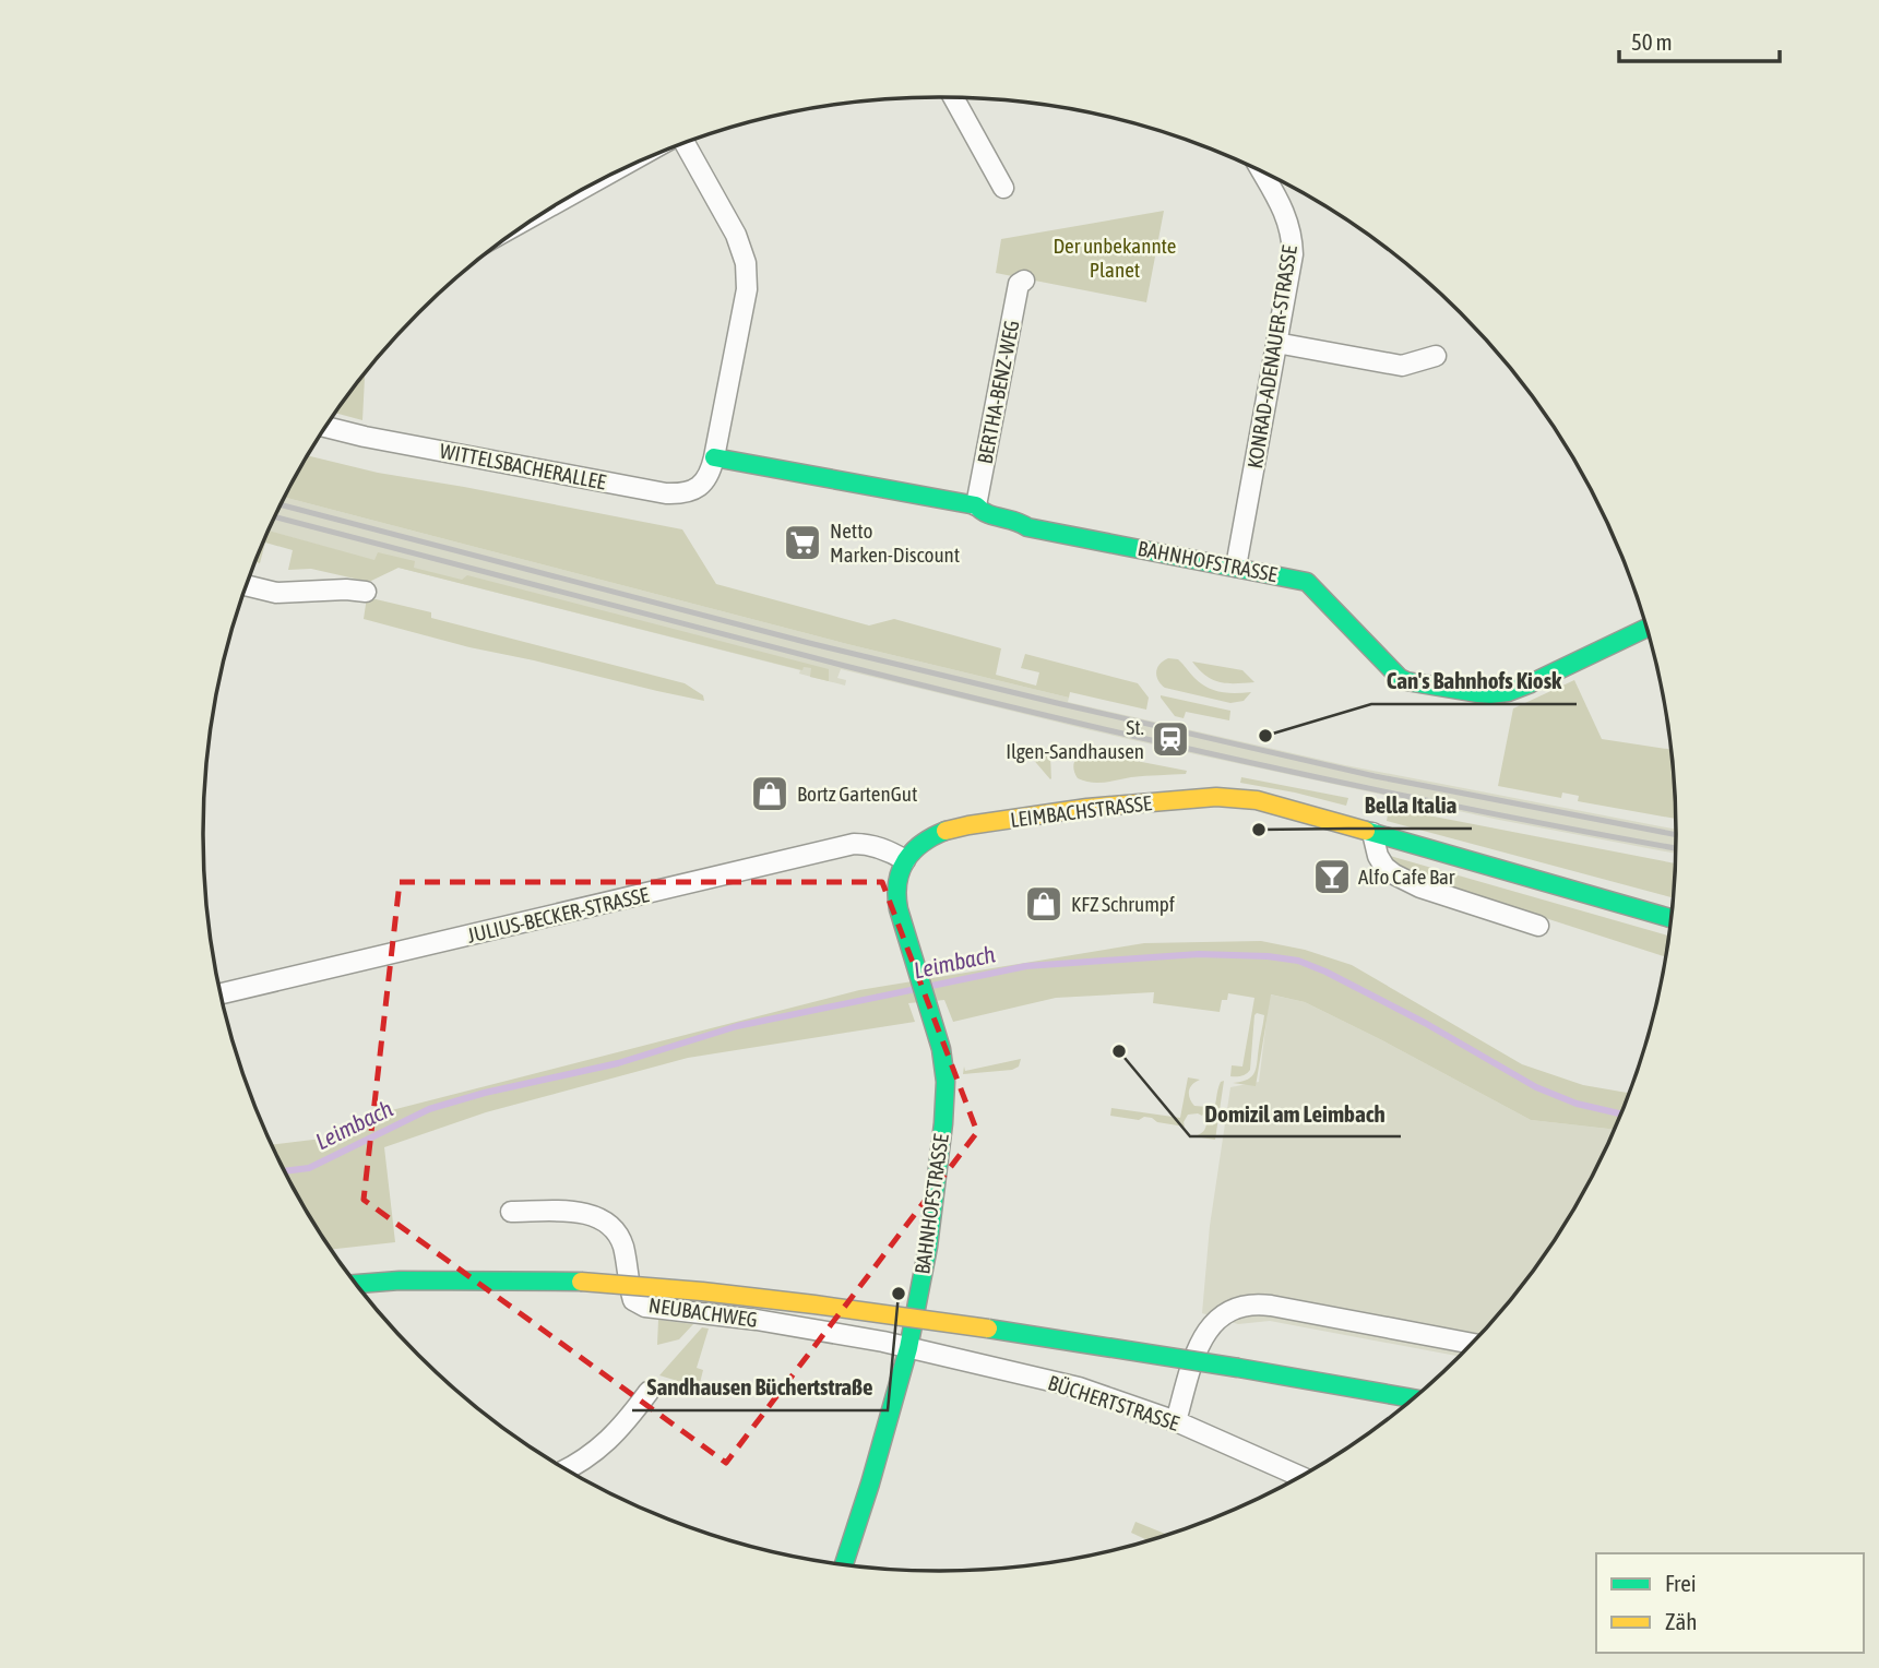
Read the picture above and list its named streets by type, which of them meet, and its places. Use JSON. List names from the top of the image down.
{
  "streets": {
    "street": [
      "KONRAD-ADENAUER-STRASSE",
      "BERTHA-BENZ-WEG",
      "WITTELSBACHERALLEE",
      "BAHNHOFSTRASSE",
      "LEIMBACHSTRASSE",
      "JULIUS-BECKER-STRASSE",
      "NEUBACHWEG",
      "BÜCHERTSTRASSE"
    ]
  },
  "crossings": [
    ["KONRAD-ADENAUER-STRASSE", "BAHNHOFSTRASSE"],
    ["BERTHA-BENZ-WEG", "BAHNHOFSTRASSE"],
    ["WITTELSBACHERALLEE", "BAHNHOFSTRASSE"],
    ["BAHNHOFSTRASSE", "LEIMBACHSTRASSE"],
    ["BAHNHOFSTRASSE", "JULIUS-BECKER-STRASSE"],
    ["BAHNHOFSTRASSE", "NEUBACHWEG"],
    ["BAHNHOFSTRASSE", "BÜCHERTSTRASSE"],
    ["LEIMBACHSTRASSE", "JULIUS-BECKER-STRASSE"],
    ["NEUBACHWEG", "BÜCHERTSTRASSE"]
  ],
  "water": ["Leimbach"],
  "parks": ["Der unbekannte Planet"],
  "places": {
    "supermarket": ["Netto Marken-Discount"],
    "other": [
      "Can's Bahnhofs Kiosk",
      "Bella Italia",
      "Domizil am Leimbach",
      "Sandhausen Büchertstraße"
    ],
    "station": ["St. Ilgen-Sandhausen"],
    "shop": ["Bortz GartenGut", "KFZ Schrumpf"],
    "bar": ["Alfo Cafe Bar"]
  },
  "legend": ["Frei", "Zäh"],
  "scale_bar": "50 m"
}
